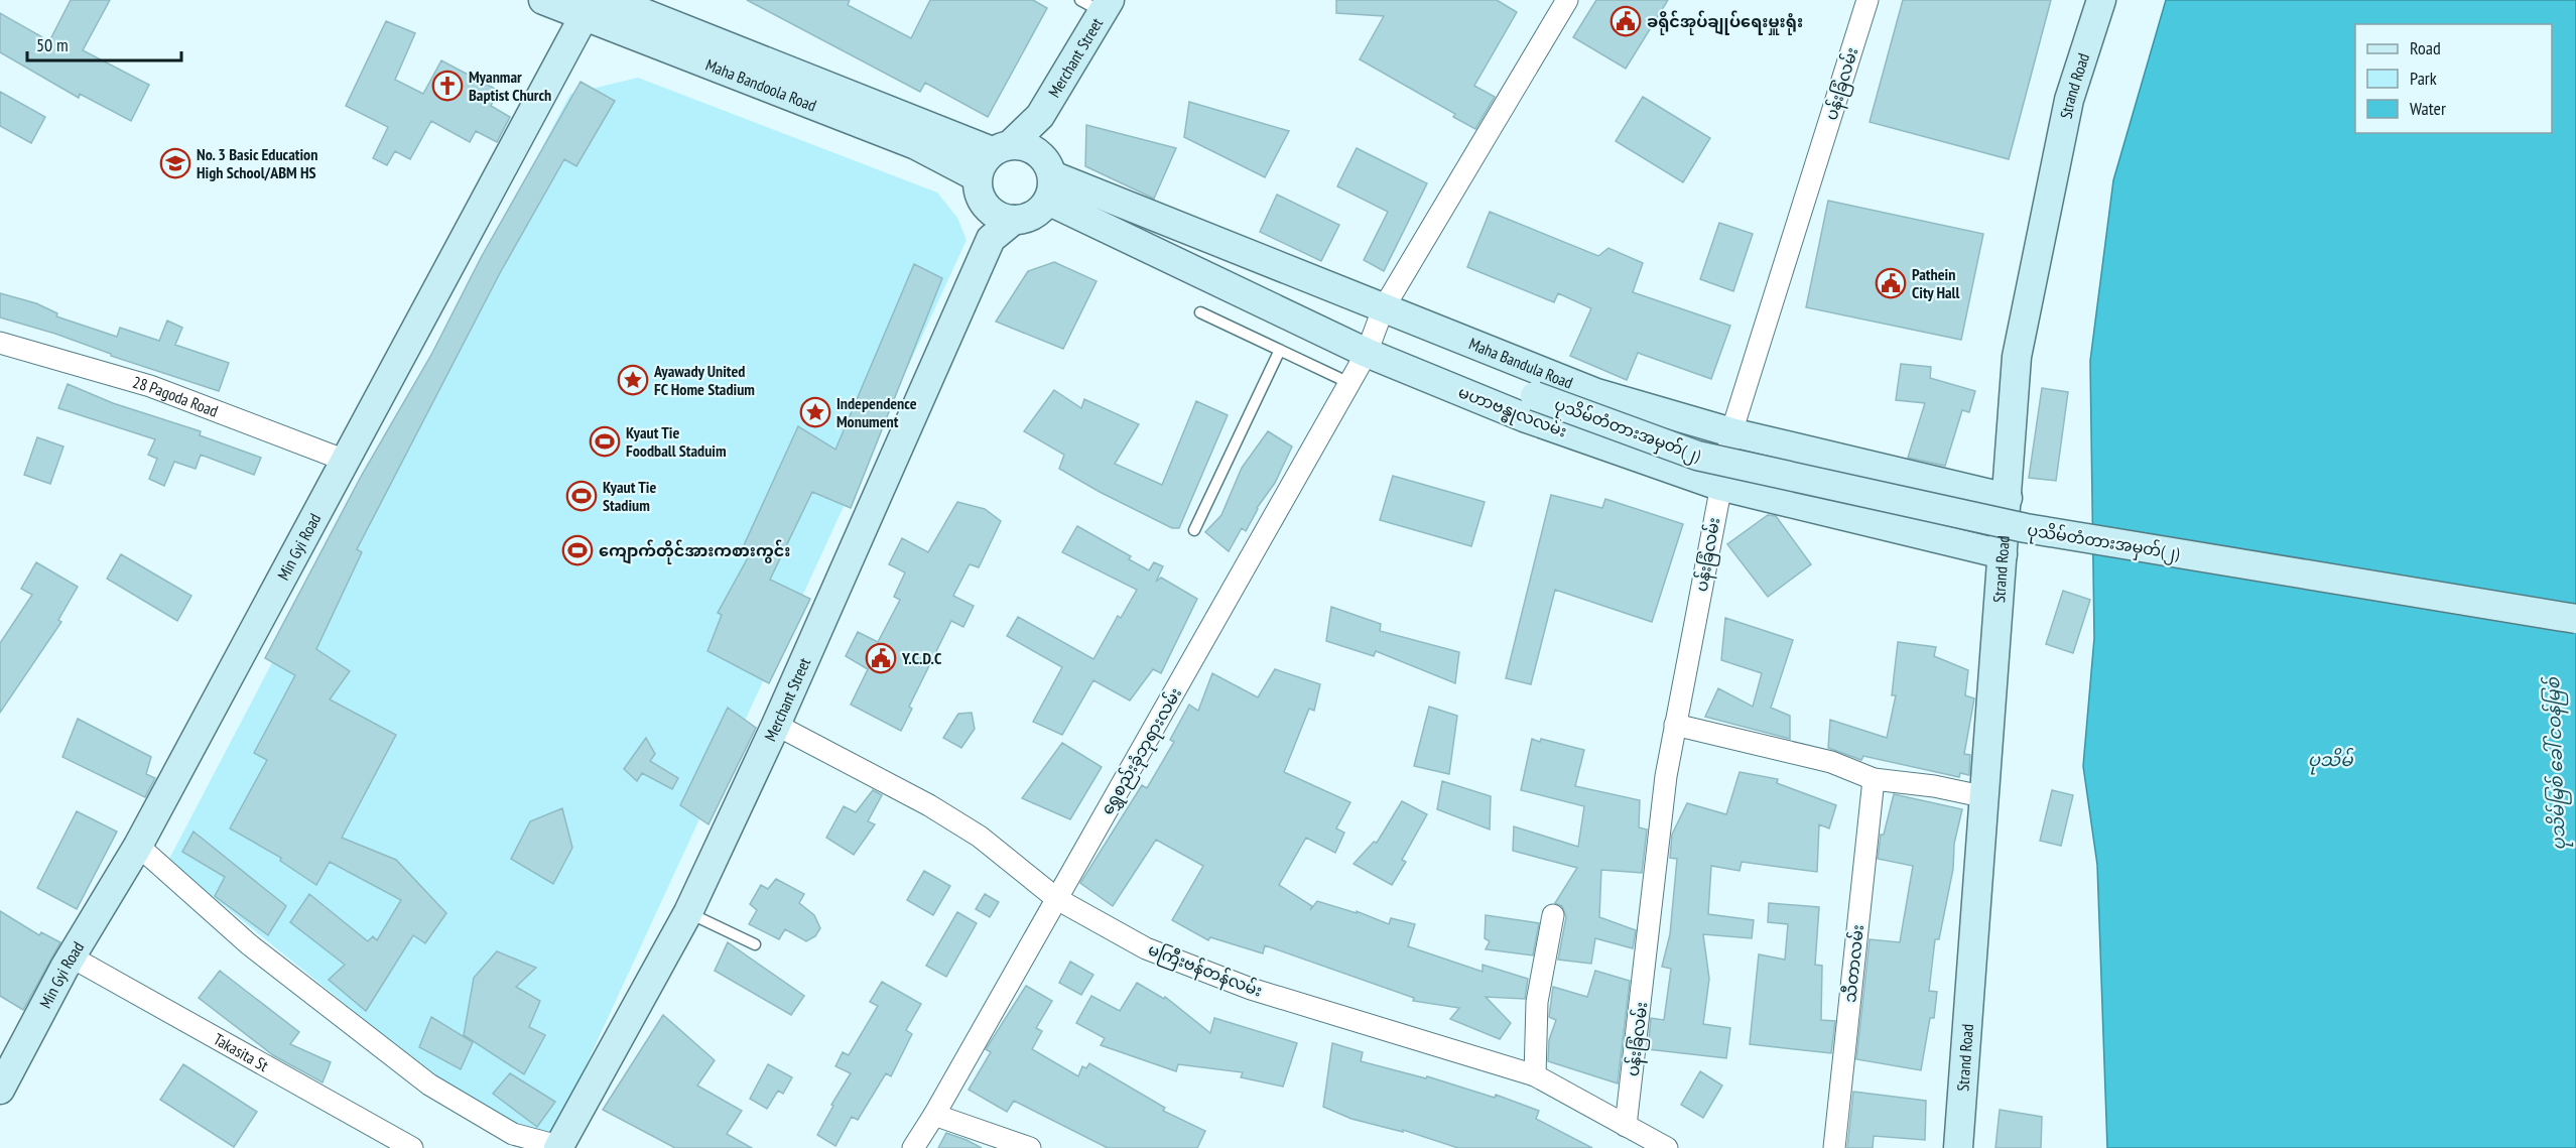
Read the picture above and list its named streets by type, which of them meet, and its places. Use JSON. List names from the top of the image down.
{
  "streets": {
    "main road": [
      "Merchant Street",
      "Maha Bandoola Road",
      "Strand Road",
      "Maha Bandula Road",
      "မဟာဗန္ဓုလလမ်း",
      "ပုသိမ်တံတားအမှတ်(၂)",
      "Min Gyi Road"
    ],
    "street": [
      "ပန်းခြံလမ်း",
      "28 Pagoda Road",
      "ရွှေစည်းခုံဘုရားလမ်း",
      "သီတာလမ်း",
      "မကြီးဗန်တန်လမ်း",
      "Takasita St"
    ]
  },
  "crossings": [
    ["Merchant Street", "Maha Bandoola Road"],
    ["Merchant Street", "Maha Bandula Road"],
    ["Merchant Street", "မဟာဗန္ဓုလလမ်း"],
    ["Merchant Street", "မကြီးဗန်တန်လမ်း"],
    ["ပန်းခြံလမ်း", "Maha Bandula Road"],
    ["ပန်းခြံလမ်း", "မဟာဗန္ဓုလလမ်း"],
    ["ပန်းခြံလမ်း", "မကြီးဗန်တန်လမ်း"],
    ["Maha Bandoola Road", "Maha Bandula Road"],
    ["Maha Bandoola Road", "မဟာဗန္ဓုလလမ်း"],
    ["Maha Bandoola Road", "Min Gyi Road"],
    ["Strand Road", "Maha Bandula Road"],
    ["Strand Road", "မဟာဗန္ဓုလလမ်း"],
    ["Maha Bandula Road", "မဟာဗန္ဓုလလမ်း"],
    ["Maha Bandula Road", "ရွှေစည်းခုံဘုရားလမ်း"],
    ["28 Pagoda Road", "Min Gyi Road"],
    ["မဟာဗန္ဓုလလမ်း", "ရွှေစည်းခုံဘုရားလမ်း"],
    ["Min Gyi Road", "Takasita St"],
    ["ရွှေစည်းခုံဘုရားလမ်း", "မကြီးဗန်တန်လမ်း"]
  ],
  "water": ["ပုသိမ်", "ပုသိမ်မြစ် ခေါ် ငဝန်မြစ်"],
  "places": {
    "public building": ["ခရိုင်အုပ်ချုပ်ရေးမှူးရုံး", "Pathein City Hall", "Y.C.D.C"],
    "church": ["Myanmar Baptist Church"],
    "school or university": ["No. 3 Basic Education High School/ABM HS"],
    "place": ["Ayawady United FC Home Stadium", "Independence Monument"],
    "sports": ["Kyaut Tie Foodball Staduim", "Kyaut Tie Stadium", "ကျောက်တိုင်အားကစားကွင်း"]
  },
  "legend": ["Road", "Park", "Water"],
  "scale_bar": "50 m"
}
